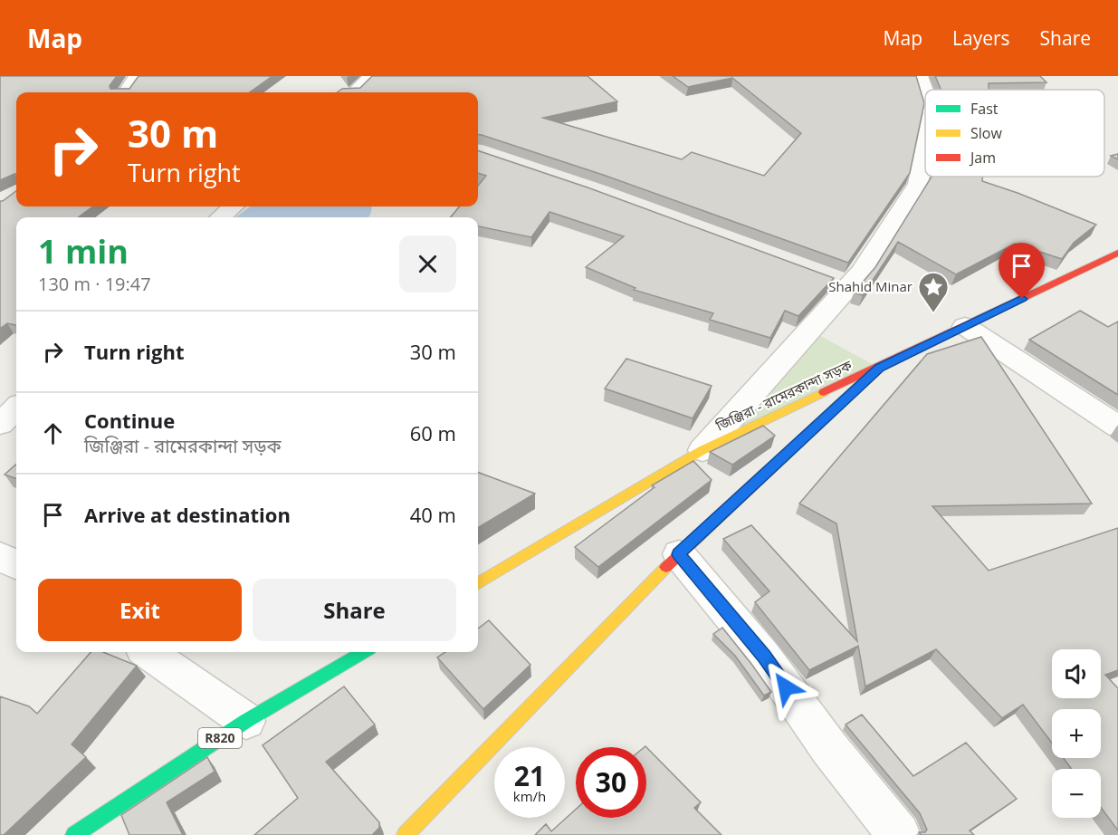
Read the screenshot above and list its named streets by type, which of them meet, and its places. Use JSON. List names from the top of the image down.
{
  "streets": {
    "main road": ["জিঞ্জিরা - রামেরকান্দা সড়ক", "R820"]
  },
  "places": {
    "place": ["Shahid Minar"]
  },
  "legend": ["Fast", "Slow", "Jam"],
  "page": {
    "header": "Map",
    "nav": ["Map", "Layers", "Share"],
    "turn": ["30 m", "Turn right"],
    "heading": ["1 min", "130 m · 19:47"],
    "list": [
      {
        "name": "Turn right",
        "value": "30 m"
      },
      {
        "name": "Continue",
        "note": "জিঞ্জিরা - রামেরকান্দা সড়ক",
        "value": "60 m"
      },
      {
        "name": "Arrive at destination",
        "value": "40 m"
      }
    ],
    "buttons": ["Exit", "Share"],
    "map_buttons": ["+", "−"],
    "speed": "21 km/h",
    "limit": "30"
  }
}
